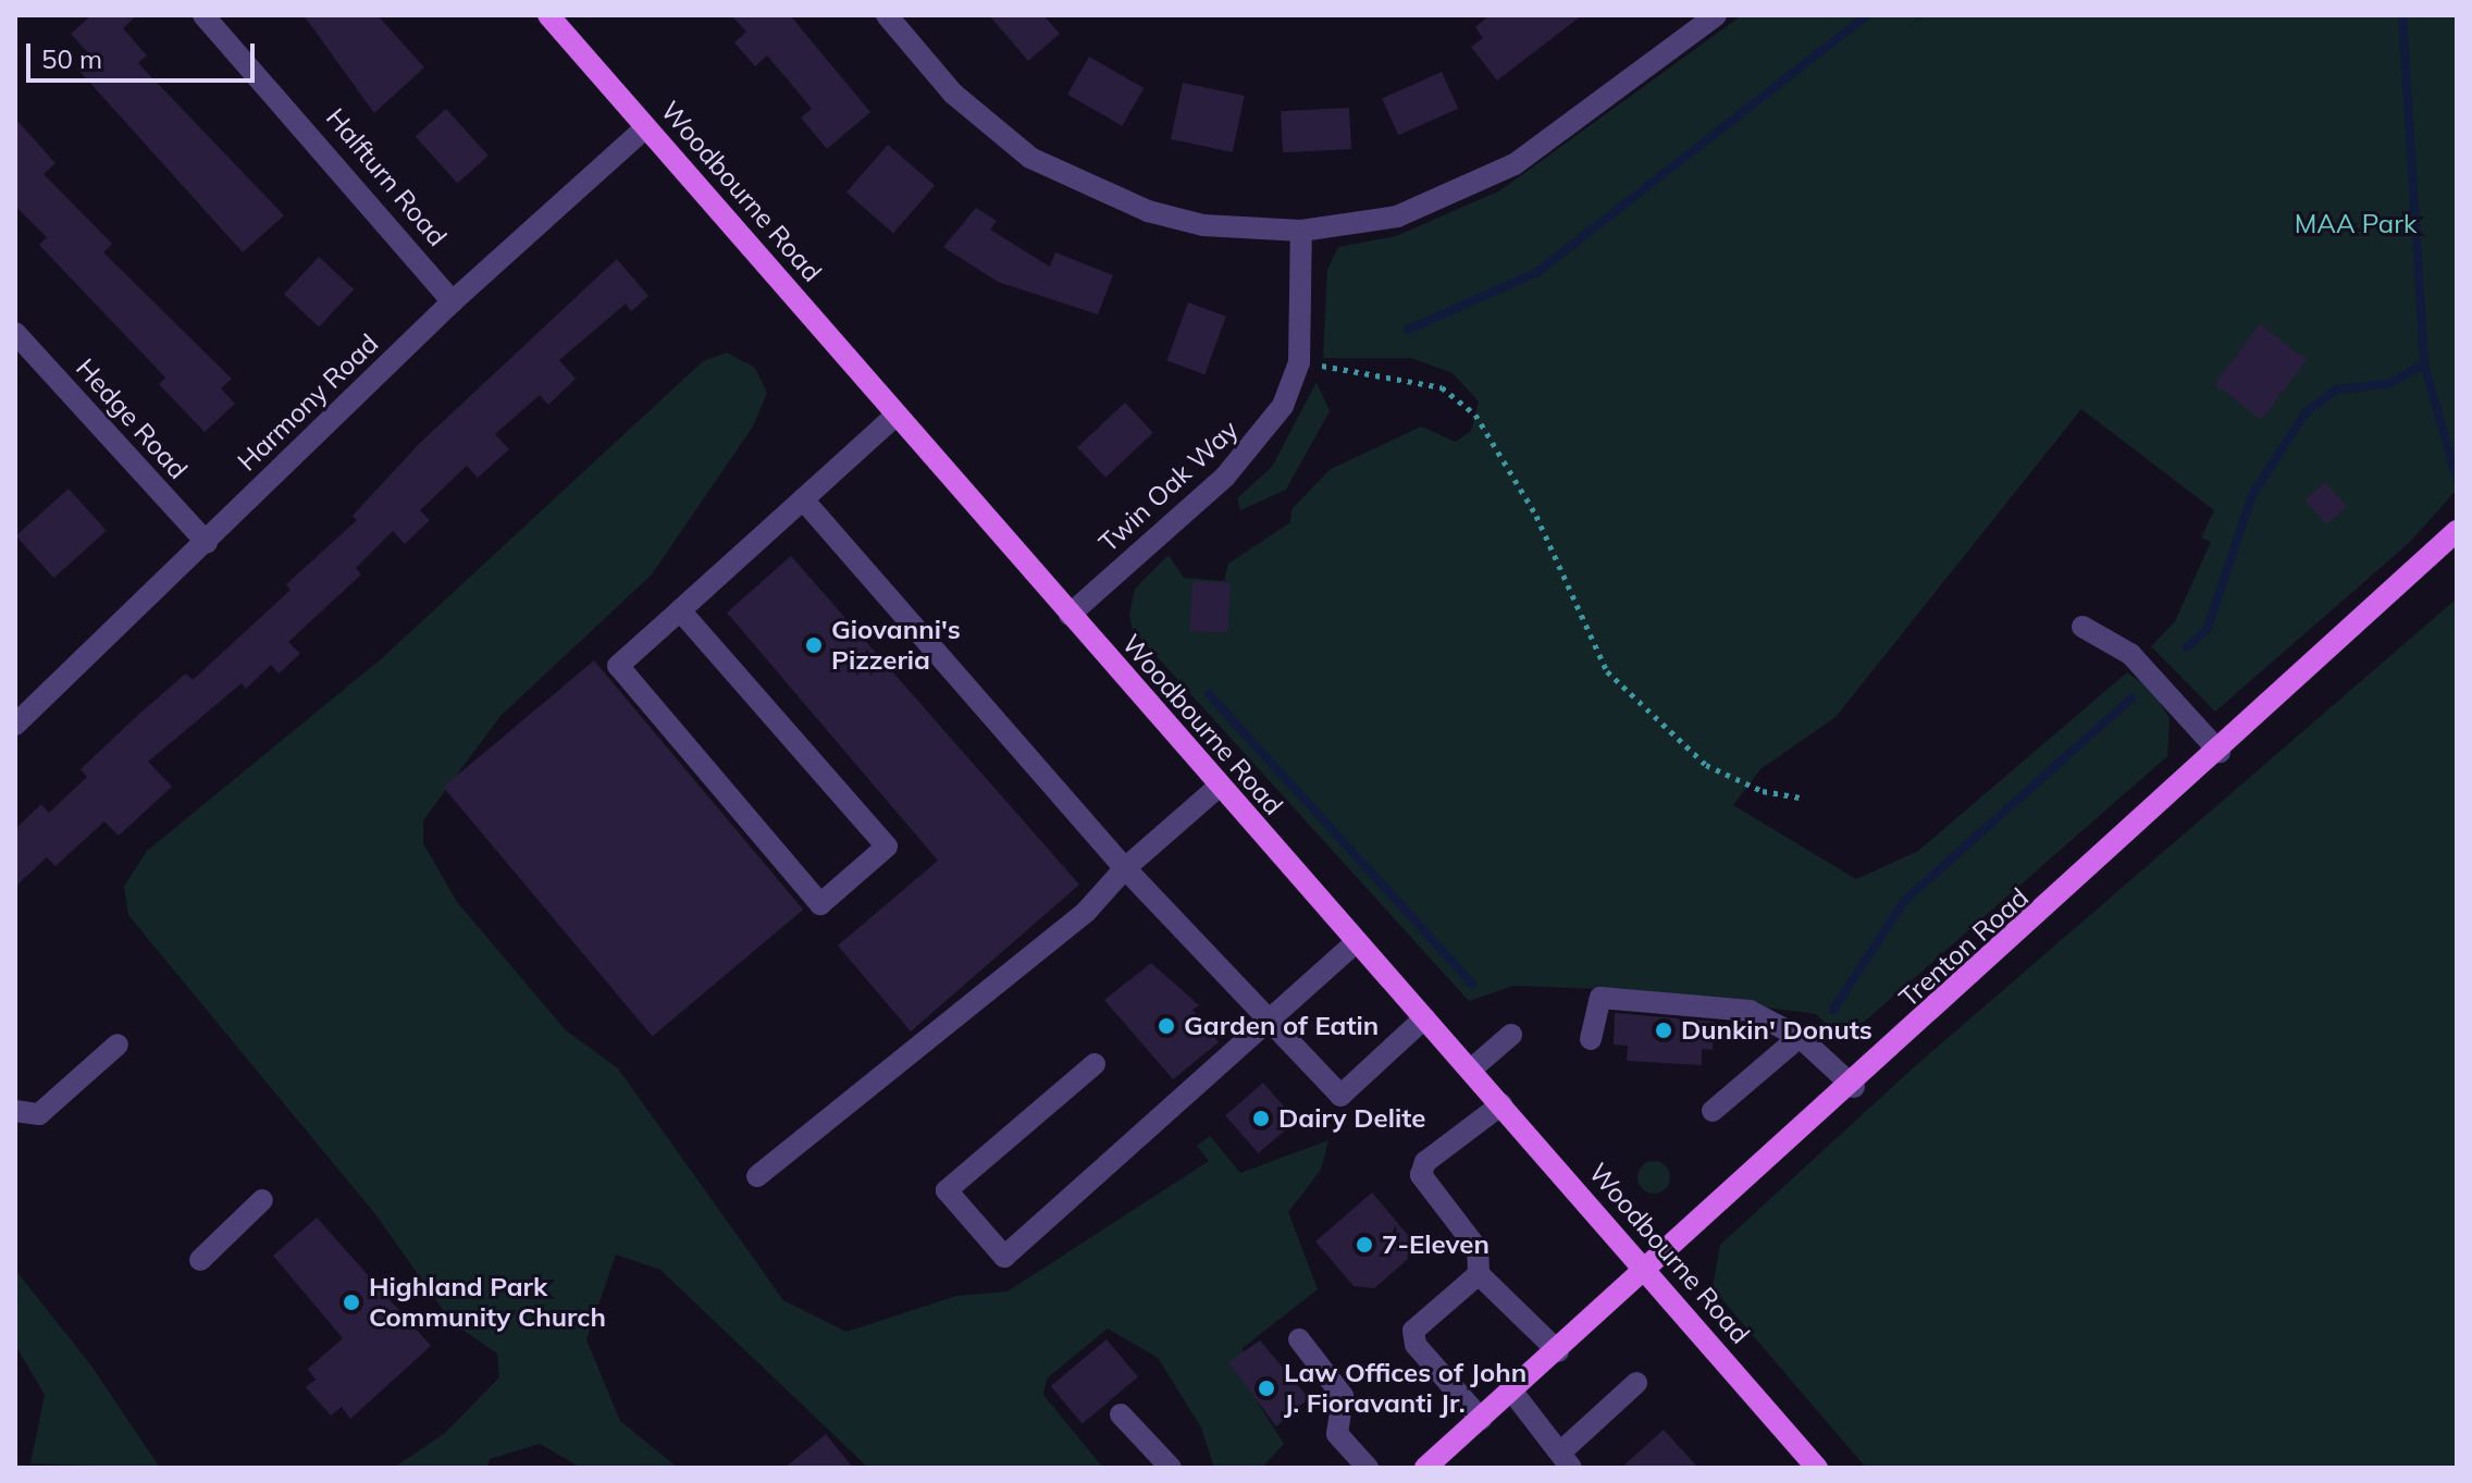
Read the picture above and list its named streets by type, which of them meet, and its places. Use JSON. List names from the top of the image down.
{
  "streets": {
    "main road": ["Woodbourne Road", "Trenton Road"],
    "street": [
      "Halfturn Road",
      "Harmony Road",
      "Hedge Road",
      "Twin Oak Way"
    ]
  },
  "crossings": [
    ["Halfturn Road", "Harmony Road"],
    ["Woodbourne Road", "Harmony Road"],
    ["Woodbourne Road", "Twin Oak Way"],
    ["Woodbourne Road", "Trenton Road"],
    ["Harmony Road", "Hedge Road"]
  ],
  "parks": ["MAA Park"],
  "places": [
    "Giovanni's Pizzeria",
    "Garden of Eatin",
    "Dunkin' Donuts",
    "Dairy Delite",
    "7-Eleven",
    "Highland Park Community Church",
    "Law Offices of John J. Fioravanti Jr."
  ],
  "scale_bar": "50 m"
}
